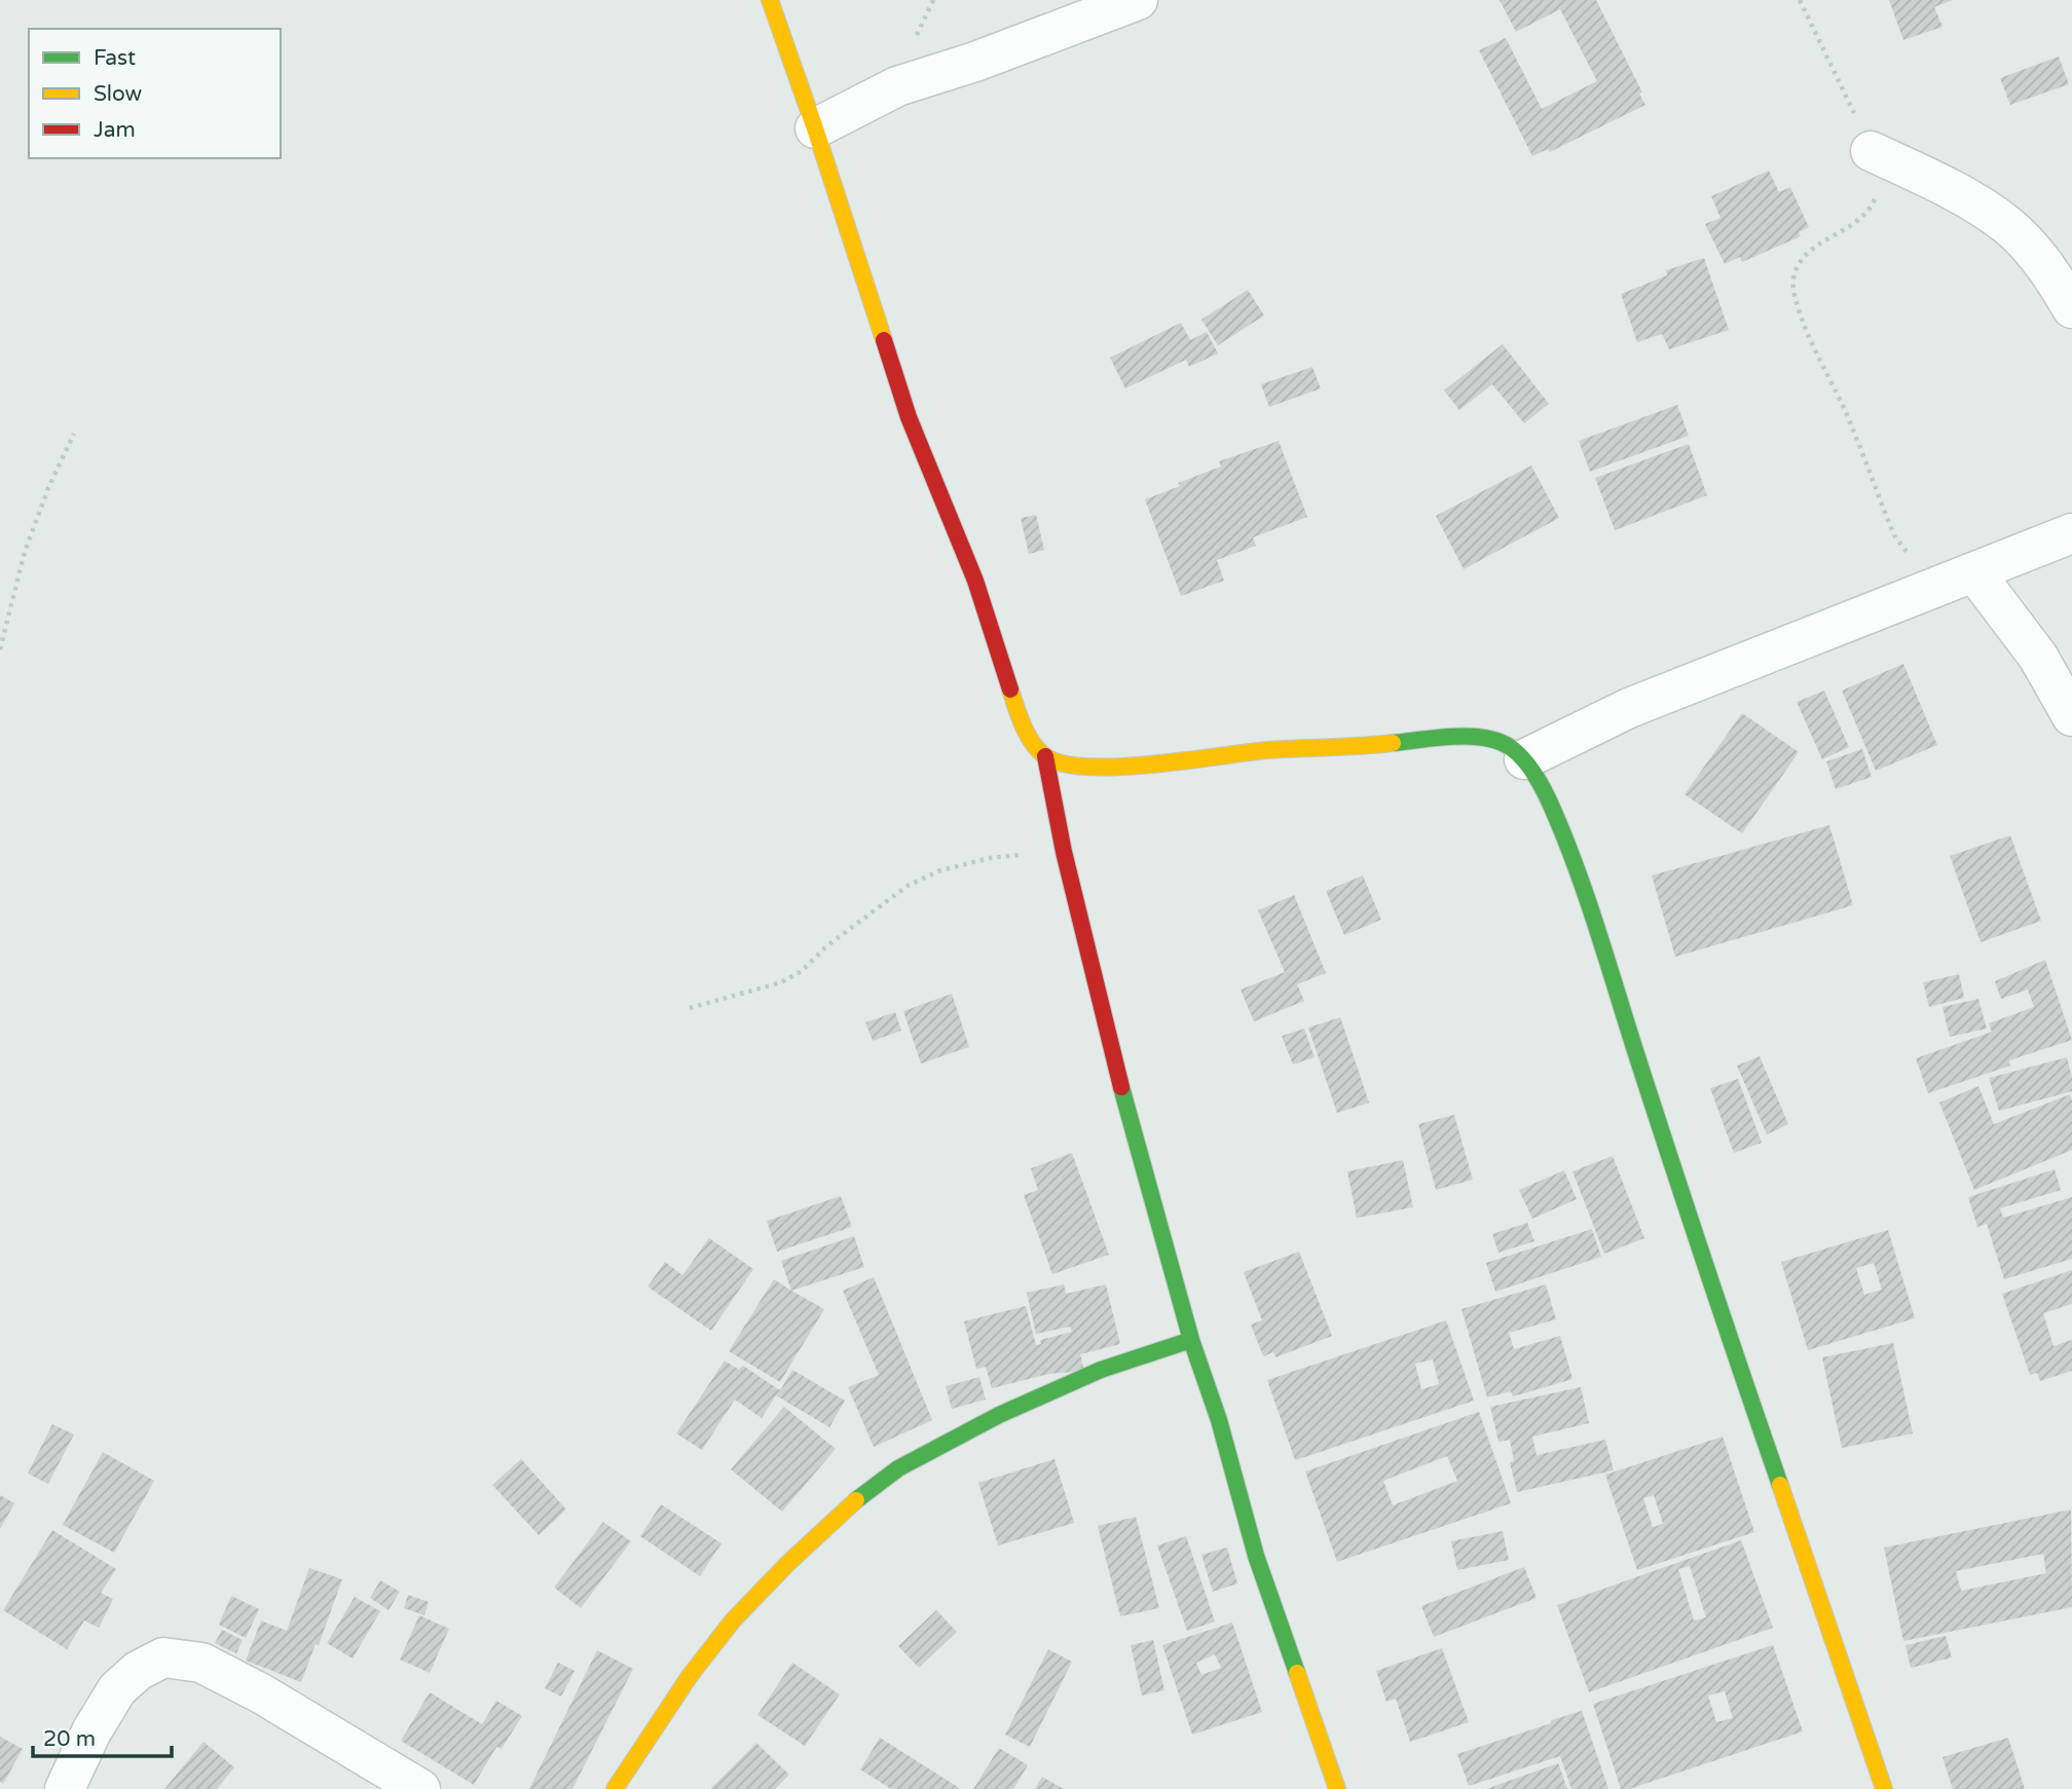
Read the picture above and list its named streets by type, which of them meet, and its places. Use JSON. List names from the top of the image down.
{
  "legend": ["Fast", "Slow", "Jam"],
  "scale_bar": "20 m"
}
